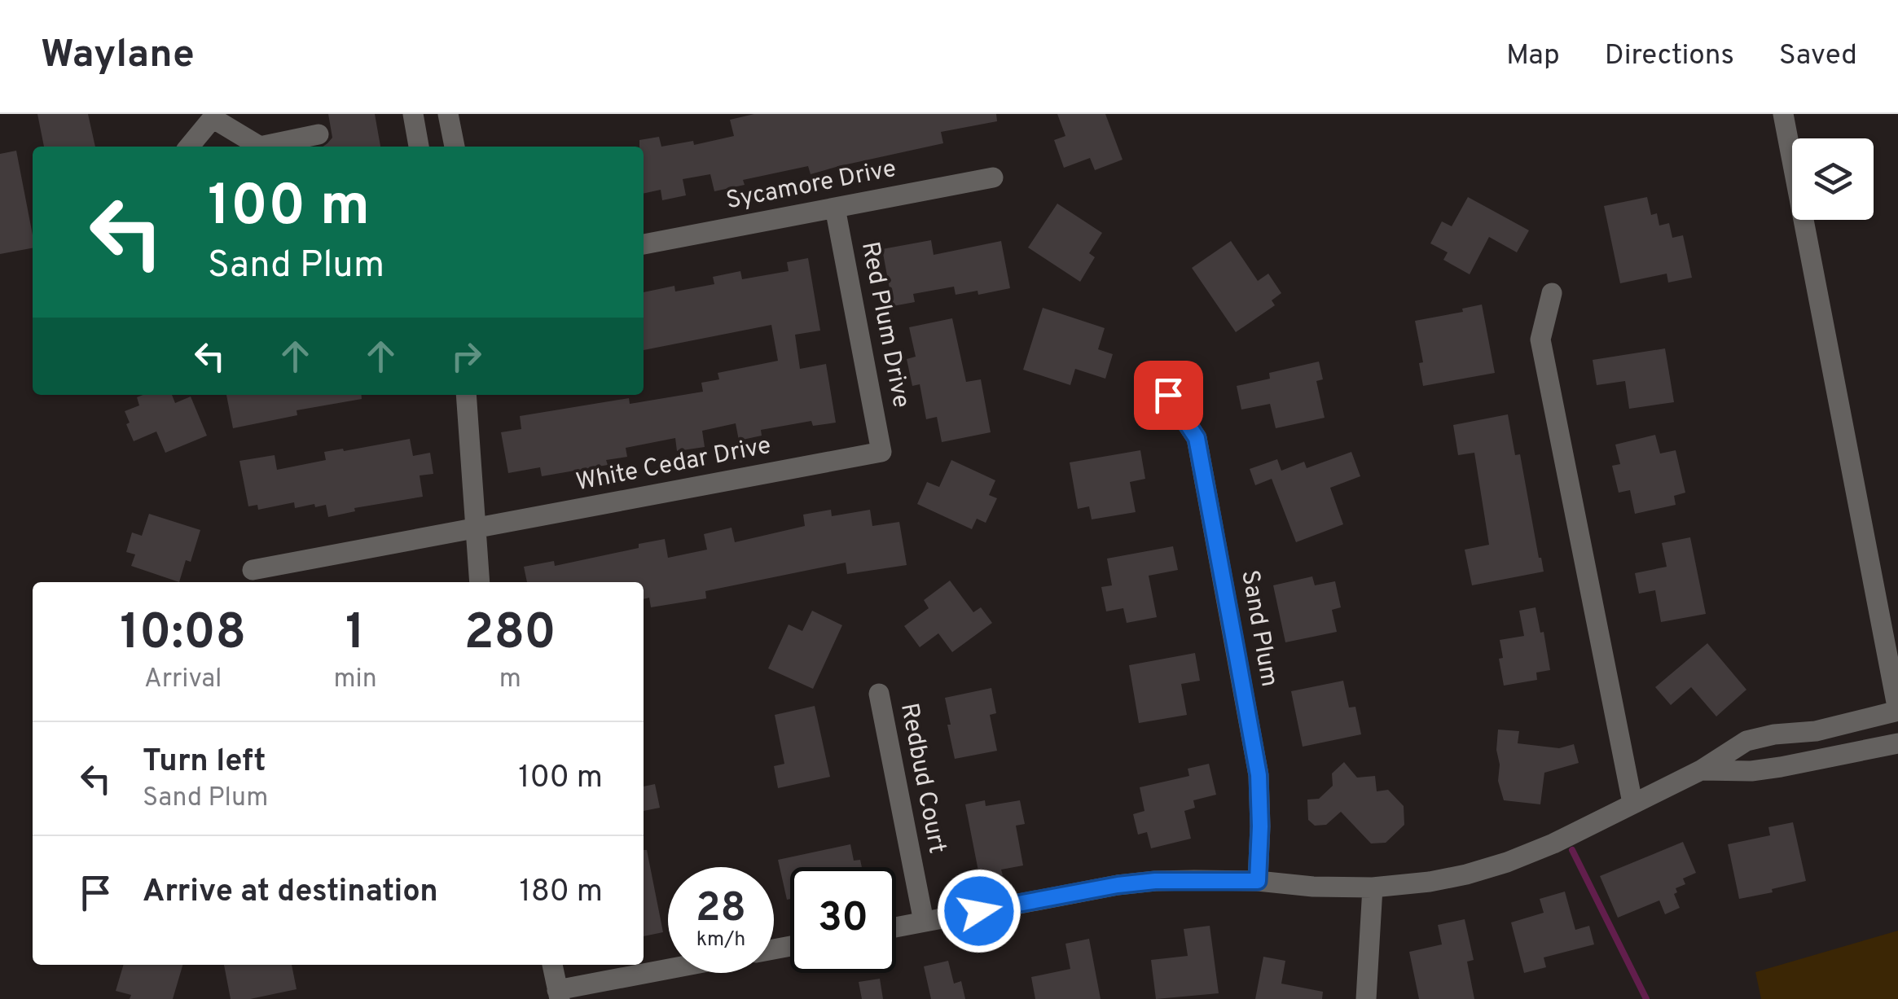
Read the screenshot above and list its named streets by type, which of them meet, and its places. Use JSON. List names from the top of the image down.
{
  "streets": {
    "street": [
      "Sycamore Drive",
      "Red Plum Drive",
      "White Cedar Drive",
      "Sand Plum",
      "Redbud Court"
    ]
  },
  "crossings": [
    ["Sycamore Drive", "Red Plum Drive"],
    ["Red Plum Drive", "White Cedar Drive"]
  ],
  "page": {
    "header": "Waylane",
    "nav": ["Map", "Directions", "Saved"],
    "turn": ["100 m", "Sand Plum"],
    "eta": [
      "10:08",
      "Arrival",
      "1",
      "min",
      "280",
      "m"
    ],
    "list": [
      {
        "name": "Turn left",
        "note": "Sand Plum",
        "value": "100 m"
      },
      {
        "name": "Arrive at destination",
        "value": "180 m"
      }
    ],
    "speed": "28 km/h",
    "limit": "30"
  }
}
